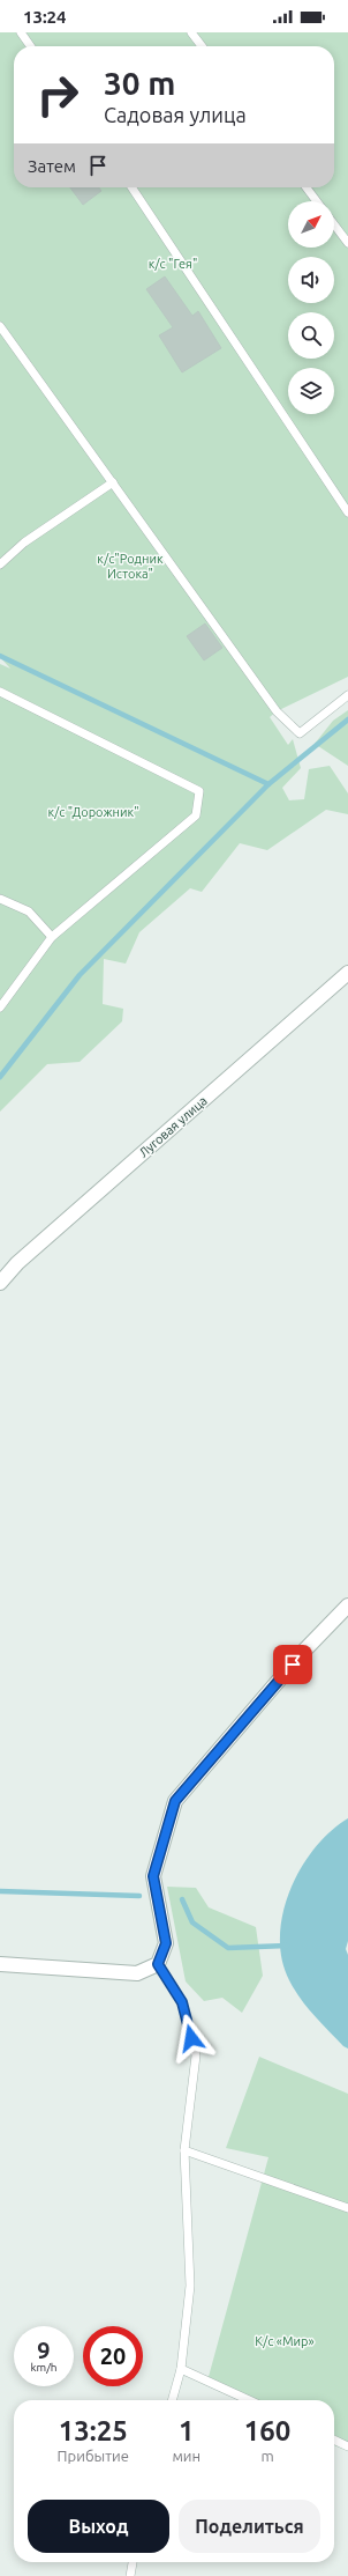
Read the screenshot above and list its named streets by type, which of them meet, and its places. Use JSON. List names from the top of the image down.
{
  "streets": {
    "street": ["Луговая улица"]
  },
  "parks": [
    "к/с \"Гея\"",
    "к/с\"Родник Истока\"",
    "к/с \"Дорожник\"",
    "К/с «Мир»"
  ],
  "north": "top right",
  "page": {
    "status": "13:24",
    "turn": ["30 m", "Садовая улица"],
    "then": "Затем",
    "speed": "9 km/h",
    "limit": "20",
    "eta": [
      "13:25",
      "Прибытие",
      "1",
      "мин",
      "160",
      "m"
    ],
    "buttons": ["Выход", "Поделиться"]
  }
}
